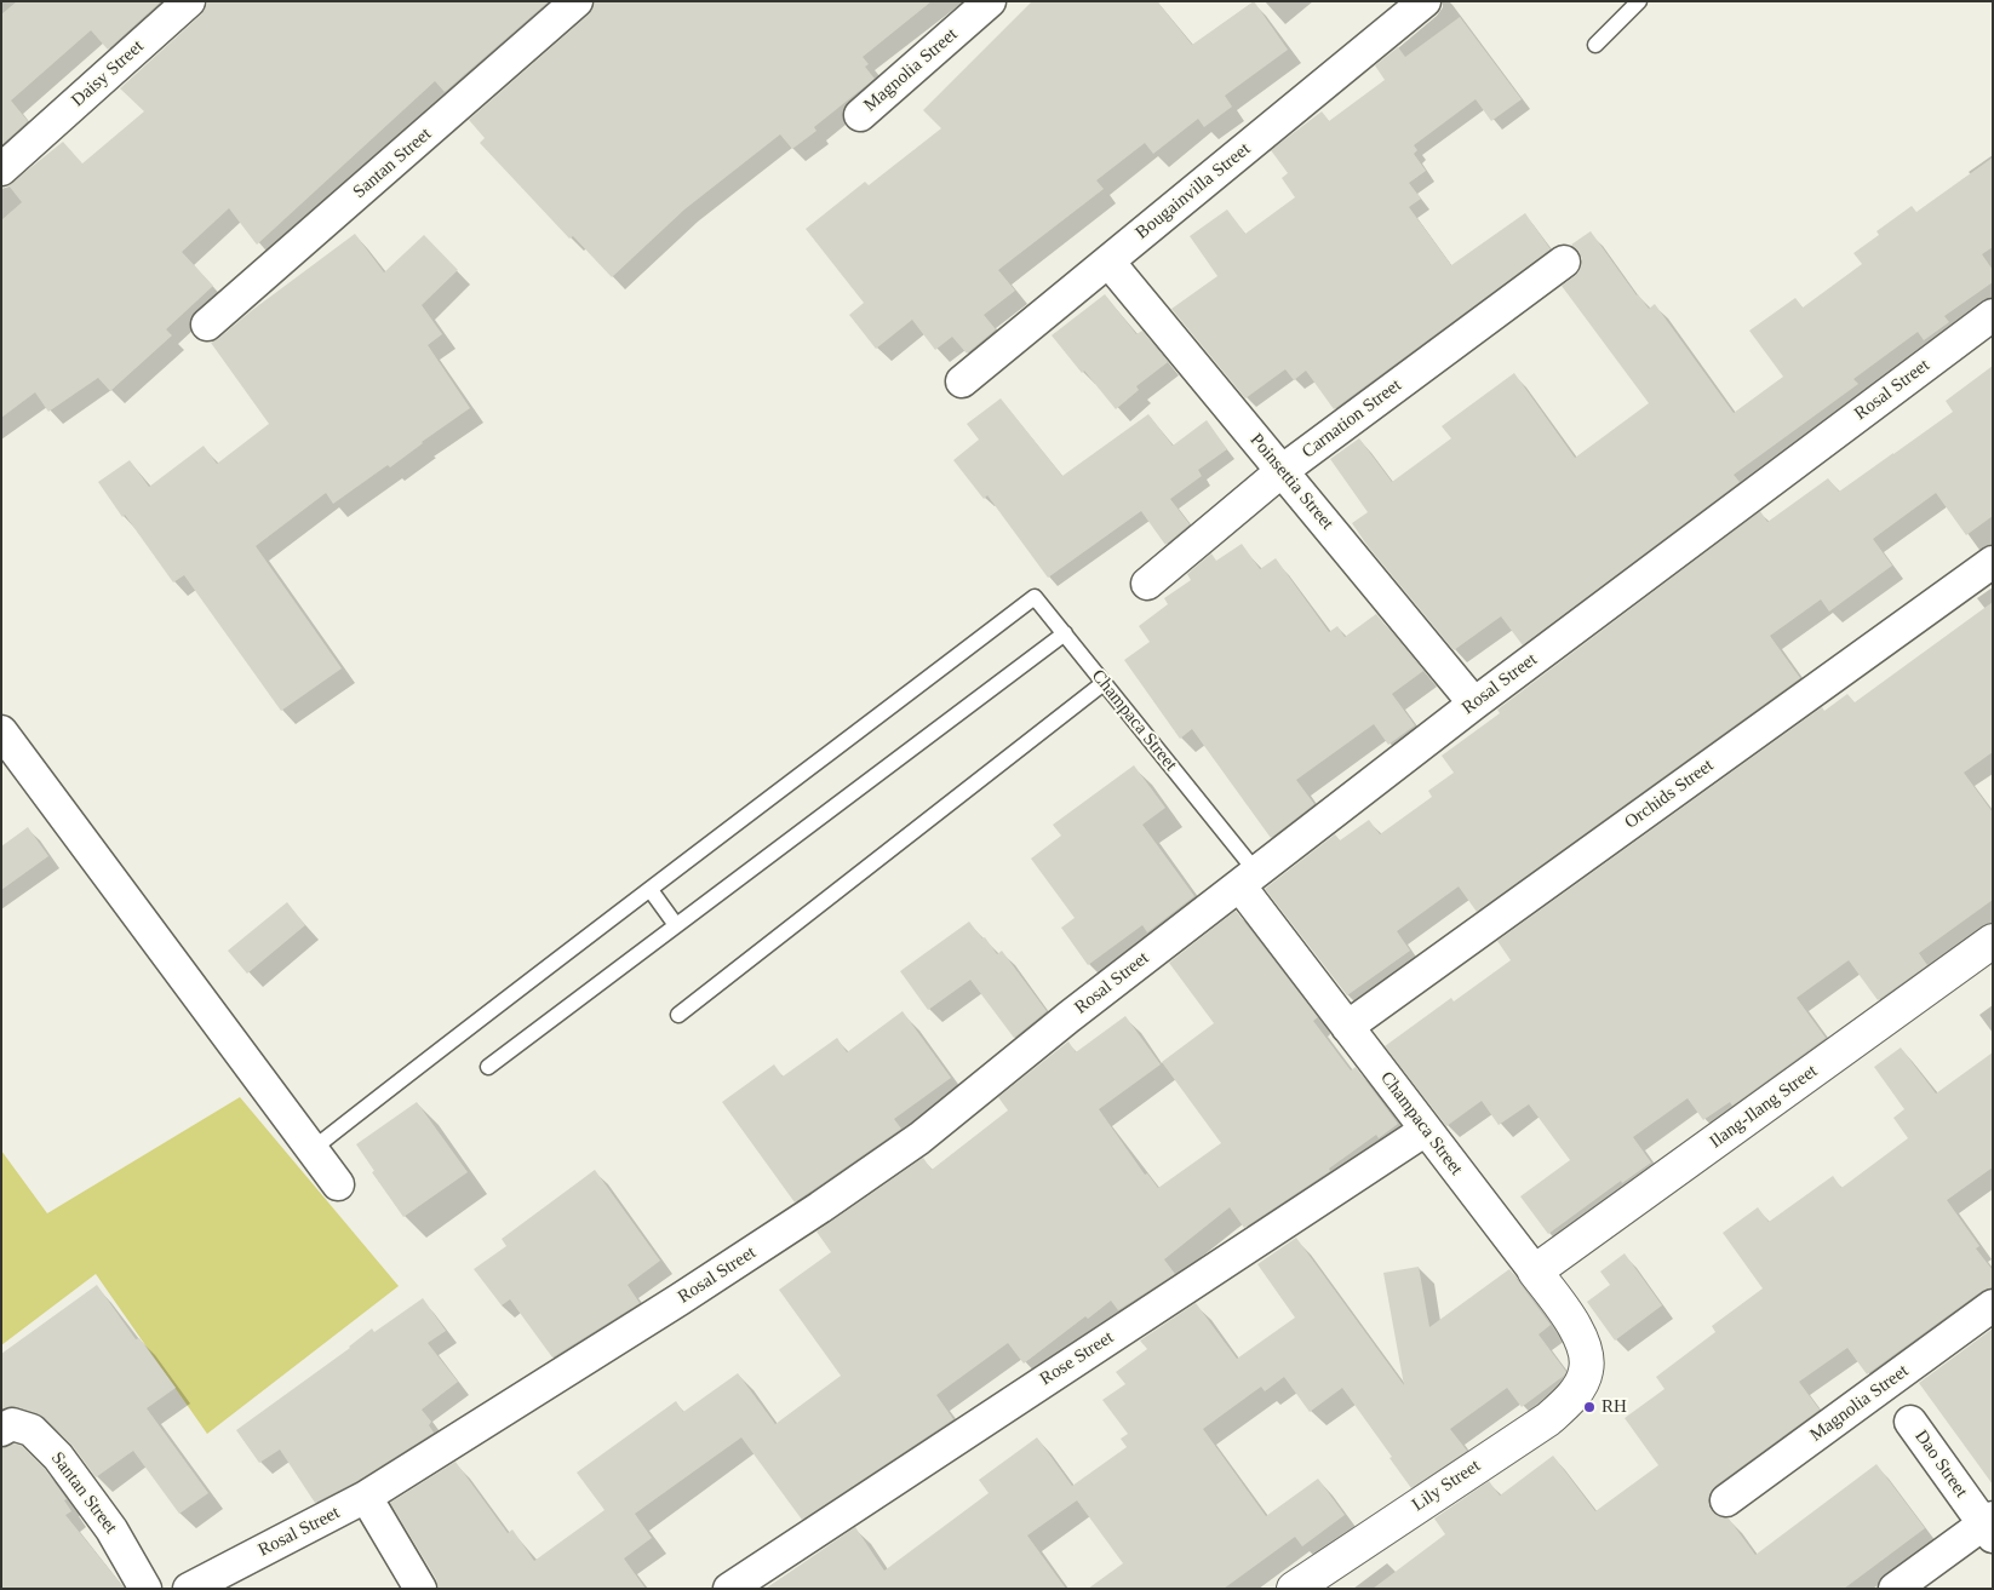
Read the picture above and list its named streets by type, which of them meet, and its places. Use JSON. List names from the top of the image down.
{
  "streets": {
    "street": [
      "Magnolia Street",
      "Daisy Street",
      "Santan Street",
      "Bougainvilla Street",
      "Rosal Street",
      "Carnation Street",
      "Poinsettia Street",
      "Champaca Street",
      "Orchids Street",
      "Ilang-Ilang Street",
      "Rose Street",
      "Dao Street",
      "Lily Street"
    ]
  },
  "crossings": [
    ["Bougainvilla Street", "Poinsettia Street"],
    ["Rosal Street", "Poinsettia Street"],
    ["Rosal Street", "Champaca Street"],
    ["Carnation Street", "Poinsettia Street"],
    ["Champaca Street", "Orchids Street"],
    ["Champaca Street", "Ilang-Ilang Street"],
    ["Champaca Street", "Rose Street"],
    ["Champaca Street", "Lily Street"]
  ],
  "places": ["RH"]
}
